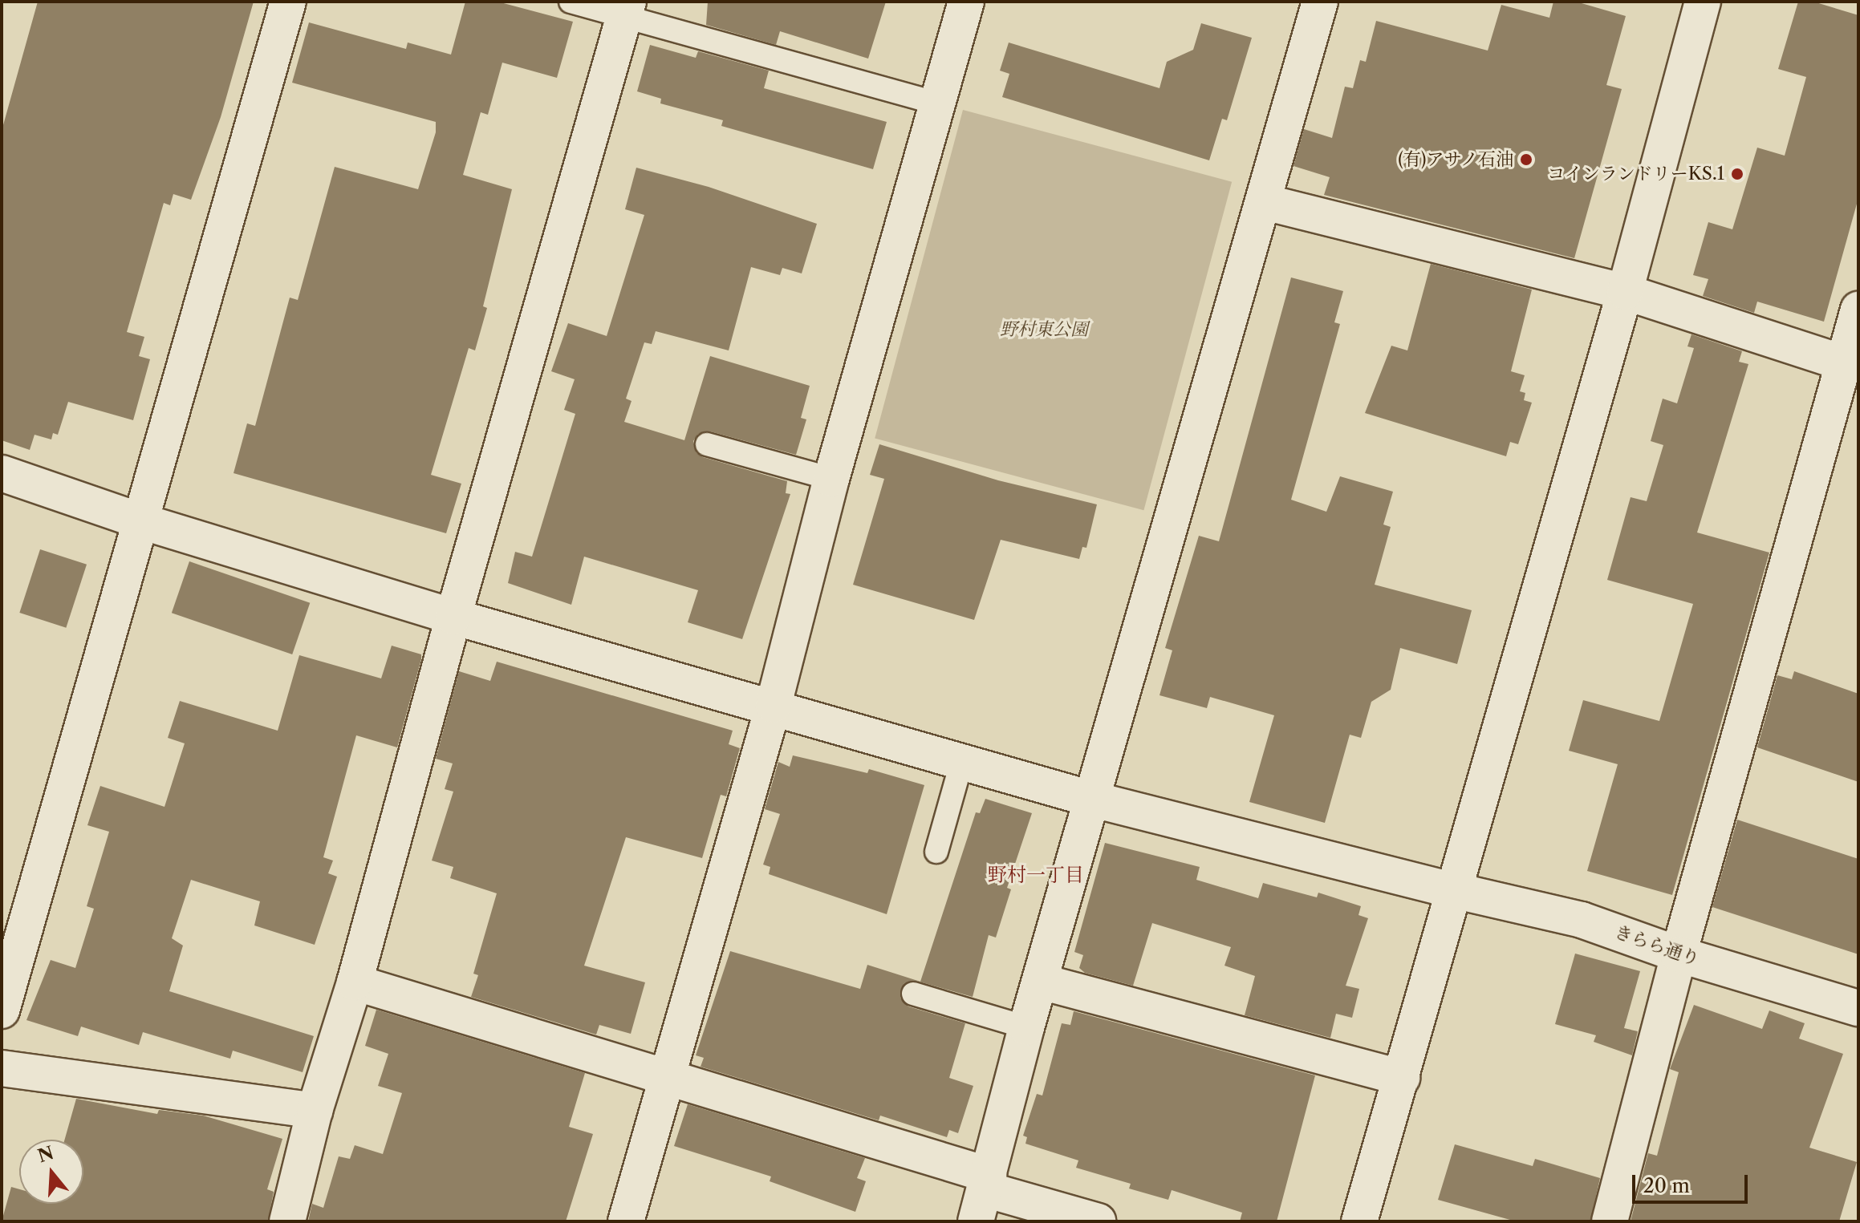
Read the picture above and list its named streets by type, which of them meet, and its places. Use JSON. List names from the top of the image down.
{
  "streets": {
    "street": ["きらら通り"]
  },
  "districts": ["野村一丁目"],
  "parks": ["野村東公園"],
  "places": ["(有)アサノ石油", "コインランドリーKS.1"],
  "scale_bar": "20 m",
  "north": "top"
}
